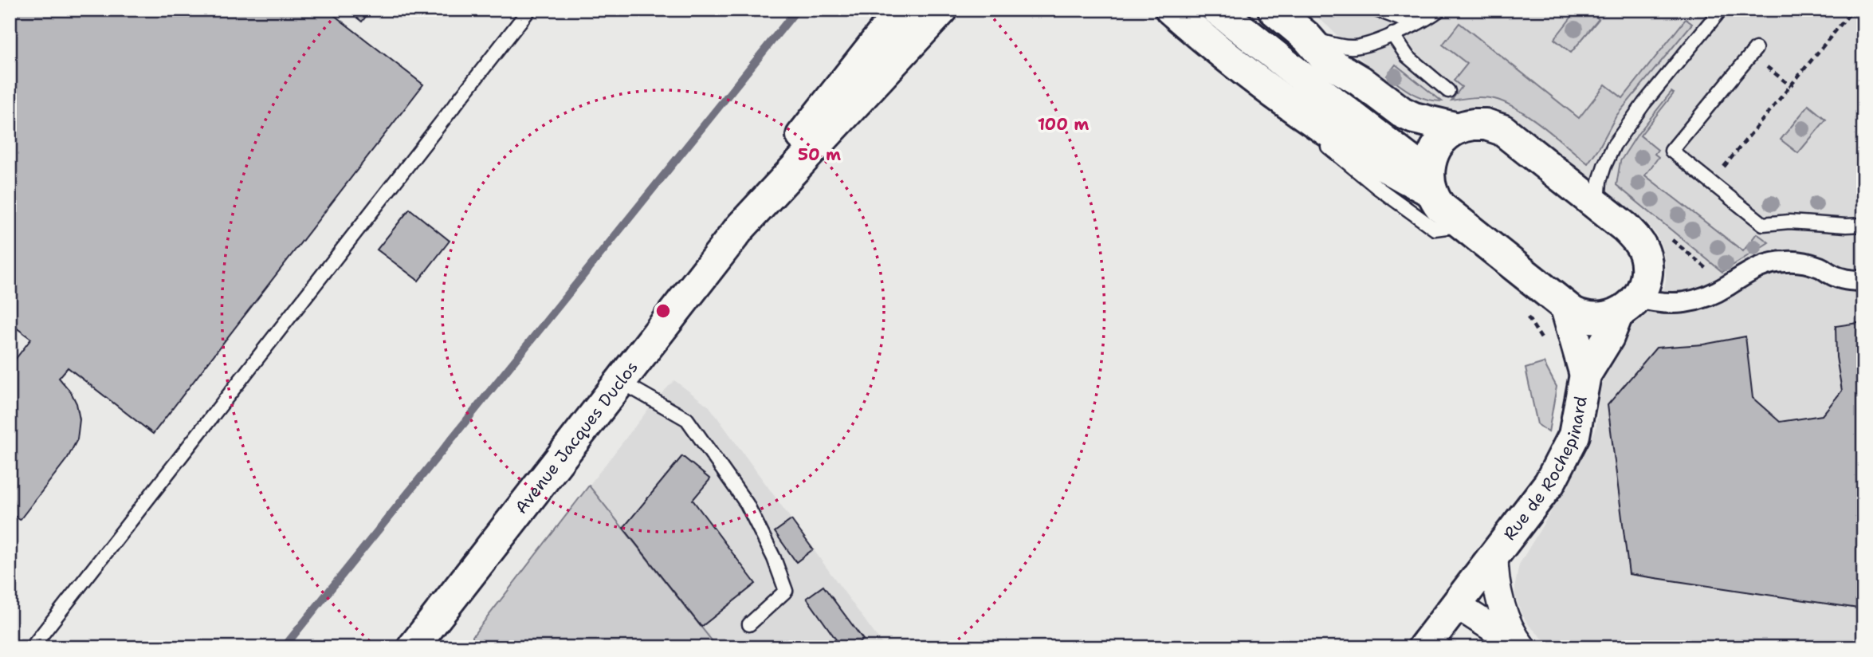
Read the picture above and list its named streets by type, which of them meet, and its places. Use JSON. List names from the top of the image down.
{
  "streets": {
    "main road": ["Avenue Jacques Duclos", "Rue de Rochepinard"]
  },
  "rings": ["100 m", "50 m"]
}
